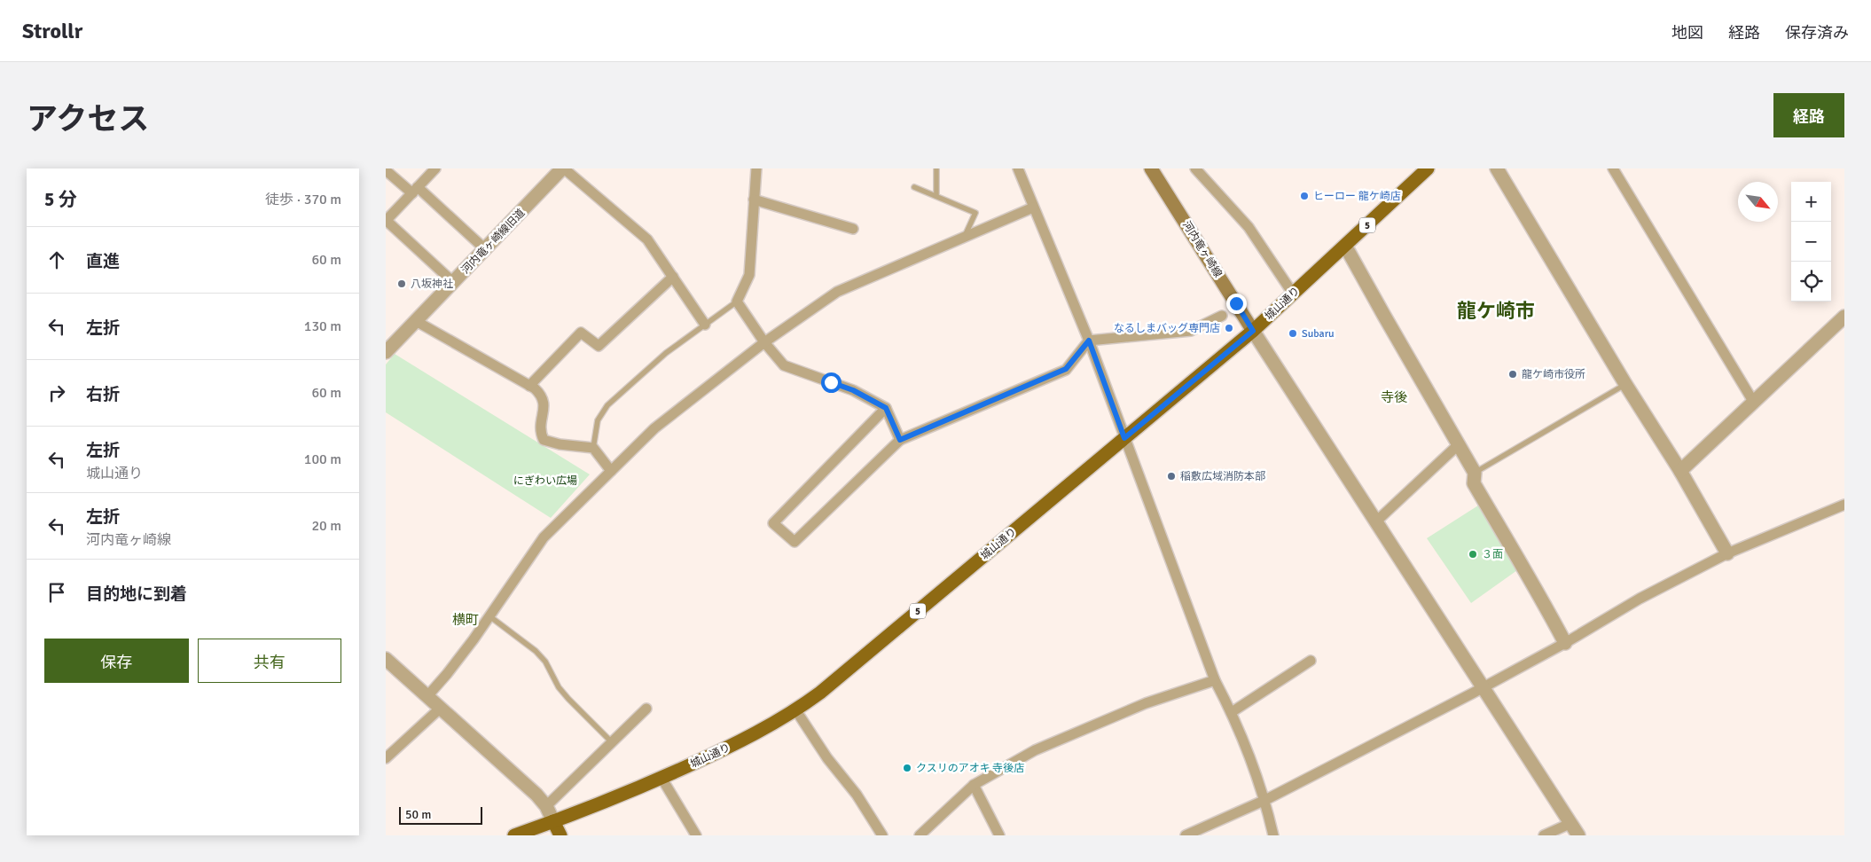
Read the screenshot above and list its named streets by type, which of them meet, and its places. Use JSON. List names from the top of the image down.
{
  "streets": {
    "main road": ["5", "河内竜ヶ崎線", "城山通り"],
    "street": ["河内竜ヶ崎線旧道"]
  },
  "crossings": [
    ["河内竜ヶ崎線", "城山通り"]
  ],
  "districts": ["龍ケ崎市", "寺後", "横町"],
  "parks": ["にぎわい広場"],
  "places": [
    "ヒーロー 龍ケ崎店",
    "八坂神社",
    "なるしまバッグ専門店",
    "Subaru",
    "龍ケ崎市役所",
    "稲敷広域消防本部",
    "３面",
    "クスリのアオキ 寺後店"
  ],
  "scale_bar": "50 m",
  "north": "bottom right",
  "page": {
    "header": "Strollr",
    "nav": ["地図", "経路", "保存済み"],
    "title": "アクセス",
    "buttons": [
      "経路",
      ["保存", "共有"]
    ],
    "heading": ["5 分", "徒歩 · 370 m"],
    "map_buttons": ["+", "−"],
    "list": [
      ["直進", "60 m"],
      ["左折", "130 m"],
      ["右折", "60 m"],
      ["左折", "城山通り", "100 m"],
      ["左折", "河内竜ヶ崎線", "20 m"],
      "目的地に到着"
    ],
    "scale": "50 m"
  }
}
